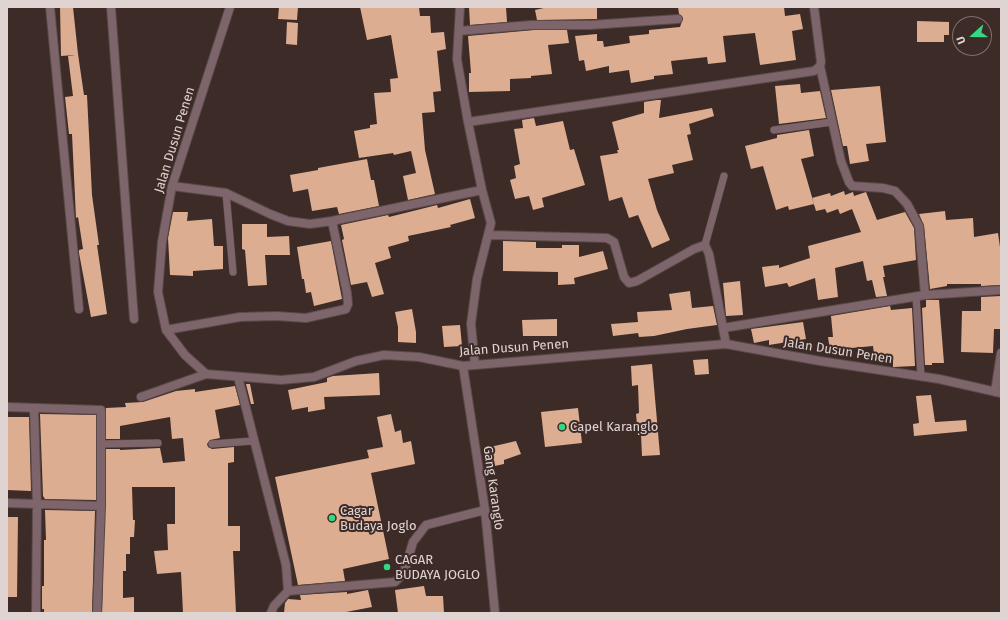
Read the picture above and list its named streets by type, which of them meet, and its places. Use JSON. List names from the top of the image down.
{
  "streets": {
    "street": ["Jalan Dusun Penen", "Gang Karanglo"]
  },
  "crossings": [
    ["Jalan Dusun Penen", "Gang Karanglo"]
  ],
  "places": ["Capel Karanglo", "Cagar Budaya Joglo", "CAGAR BUDAYA JOGLO"],
  "north": "left"
}
